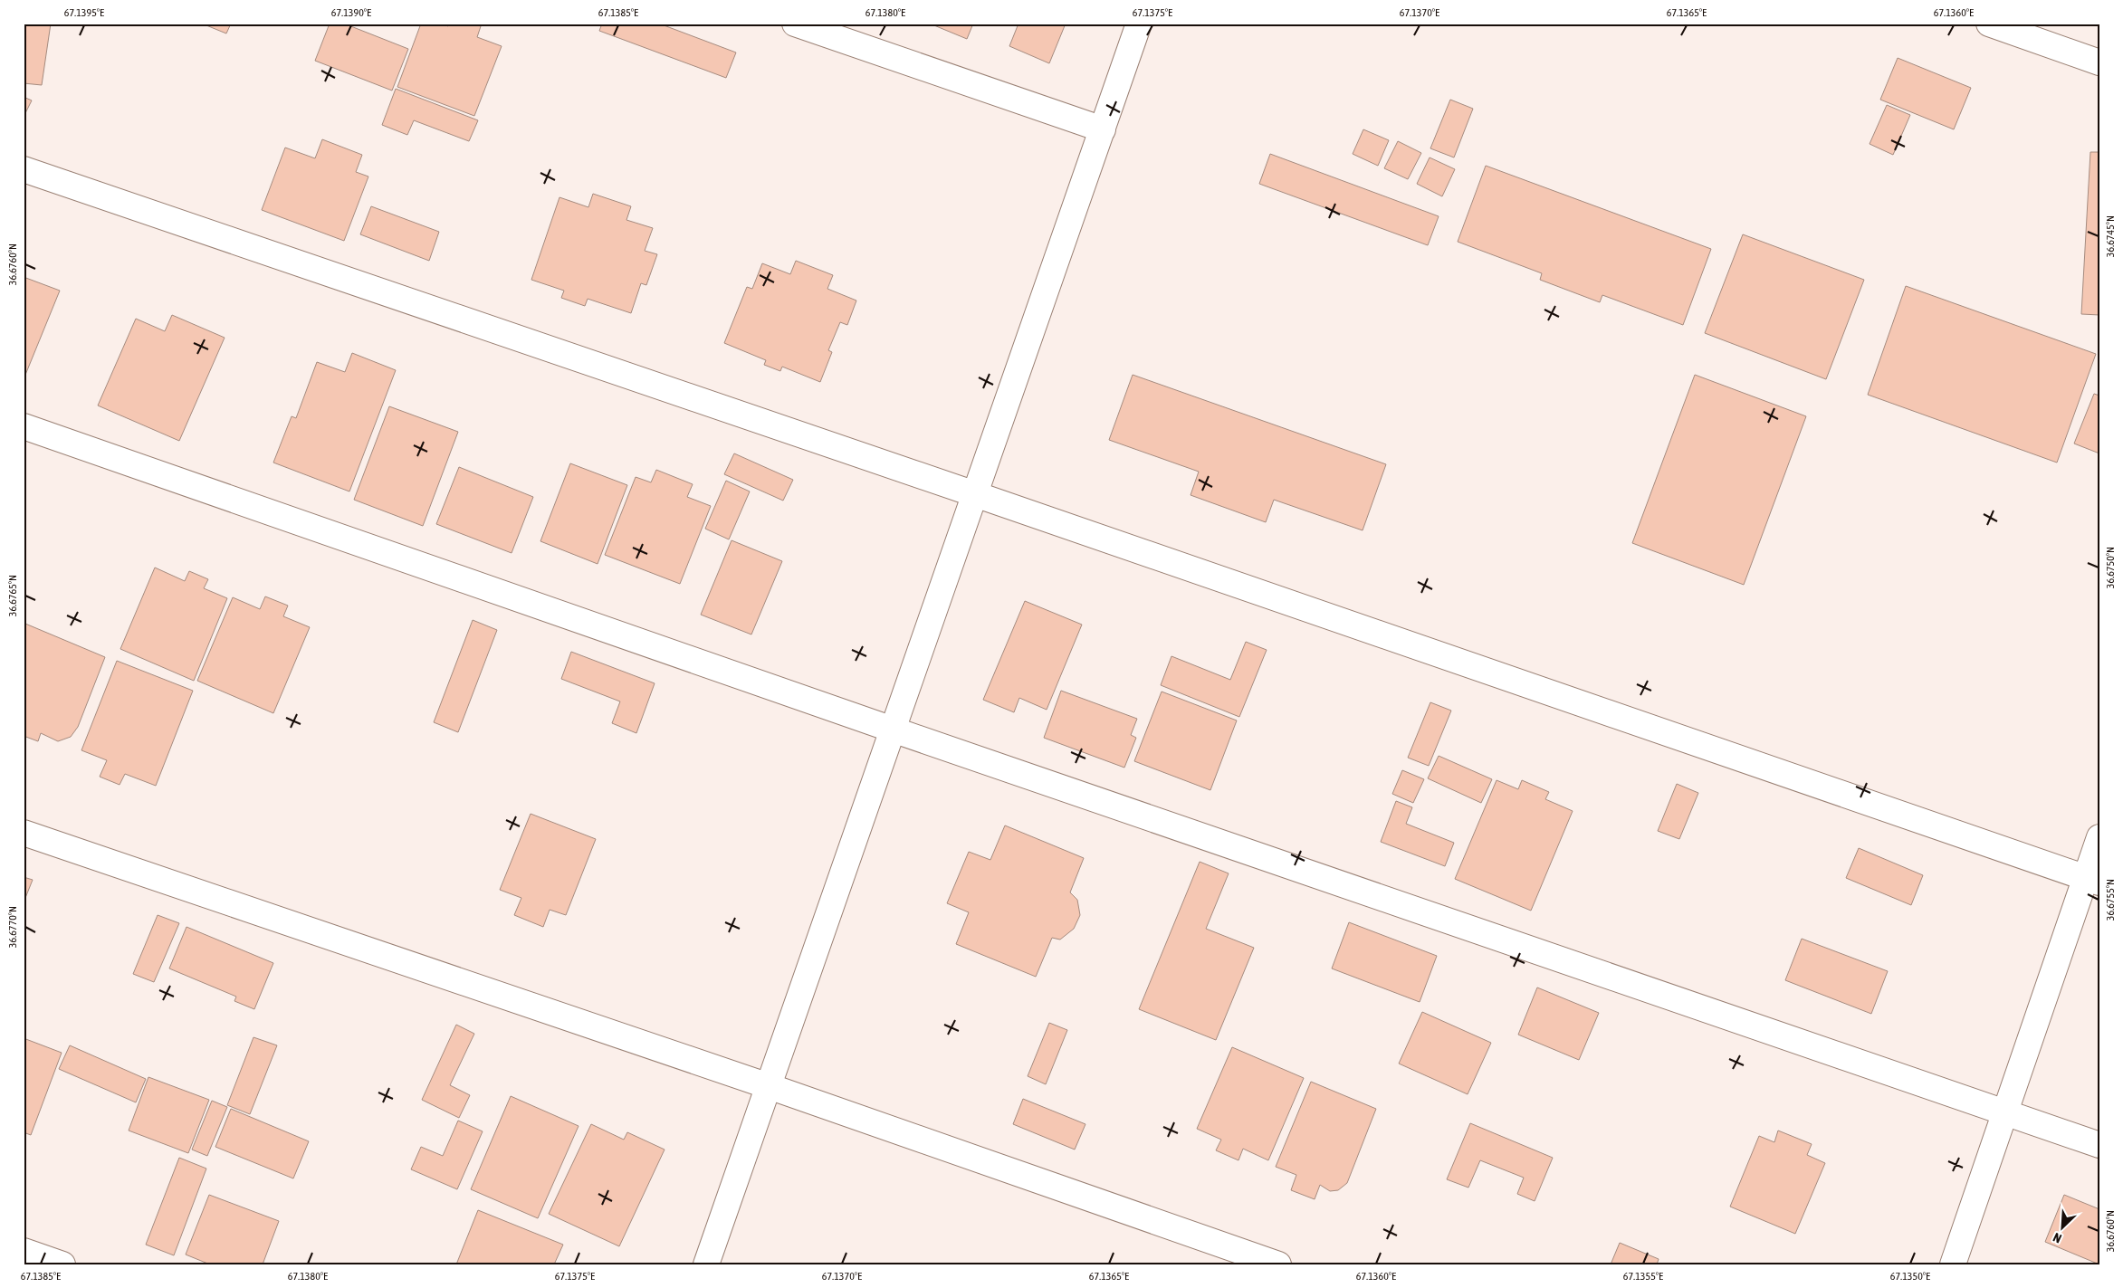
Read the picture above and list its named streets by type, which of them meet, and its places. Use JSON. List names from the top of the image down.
{
  "north": "bottom left",
  "coordinates": [
    "67.1395°E",
    "67.1390°E",
    "67.1385°E",
    "67.1380°E",
    "67.1375°E",
    "67.1370°E",
    "67.1365°E",
    "67.1360°E",
    "36.6745°N",
    "36.6760°N",
    "36.6750°N",
    "36.6765°N",
    "36.6755°N",
    "36.6770°N",
    "67.1355°E",
    "67.1350°E"
  ]
}
